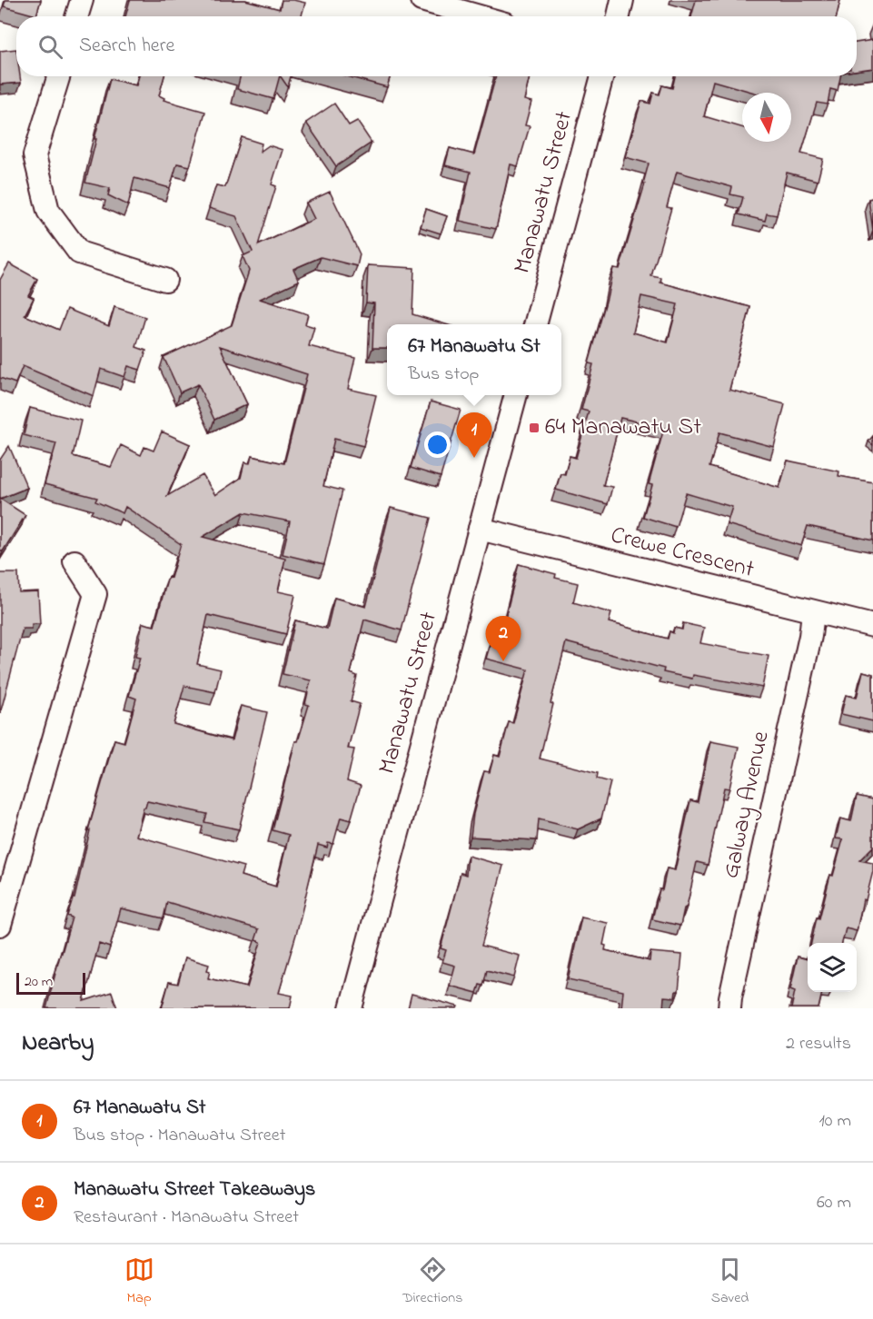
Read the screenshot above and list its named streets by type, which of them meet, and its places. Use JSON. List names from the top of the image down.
{
  "streets": {
    "street": ["Manawatu Street", "Crewe Crescent", "Galway Avenue"]
  },
  "crossings": [
    ["Manawatu Street", "Crewe Crescent"],
    ["Crewe Crescent", "Galway Avenue"]
  ],
  "places": {
    "transit": ["64 Manawatu St"]
  },
  "scale_bar": "20 m",
  "north": "bottom",
  "page": {
    "search": "Search here",
    "popup": ["67 Manawatu St", "Bus stop"],
    "pins": ["1", "2"],
    "scale": "20 m",
    "heading": ["Nearby", "2 results"],
    "list": [
      {
        "mark": "1",
        "name": "67 Manawatu St",
        "note": "Bus stop · Manawatu Street",
        "value": "10 m"
      },
      {
        "mark": "2",
        "name": "Manawatu Street Takeaways",
        "note": "Restaurant · Manawatu Street",
        "value": "60 m"
      }
    ],
    "nav": ["Map", "Directions", "Saved"]
  }
}
